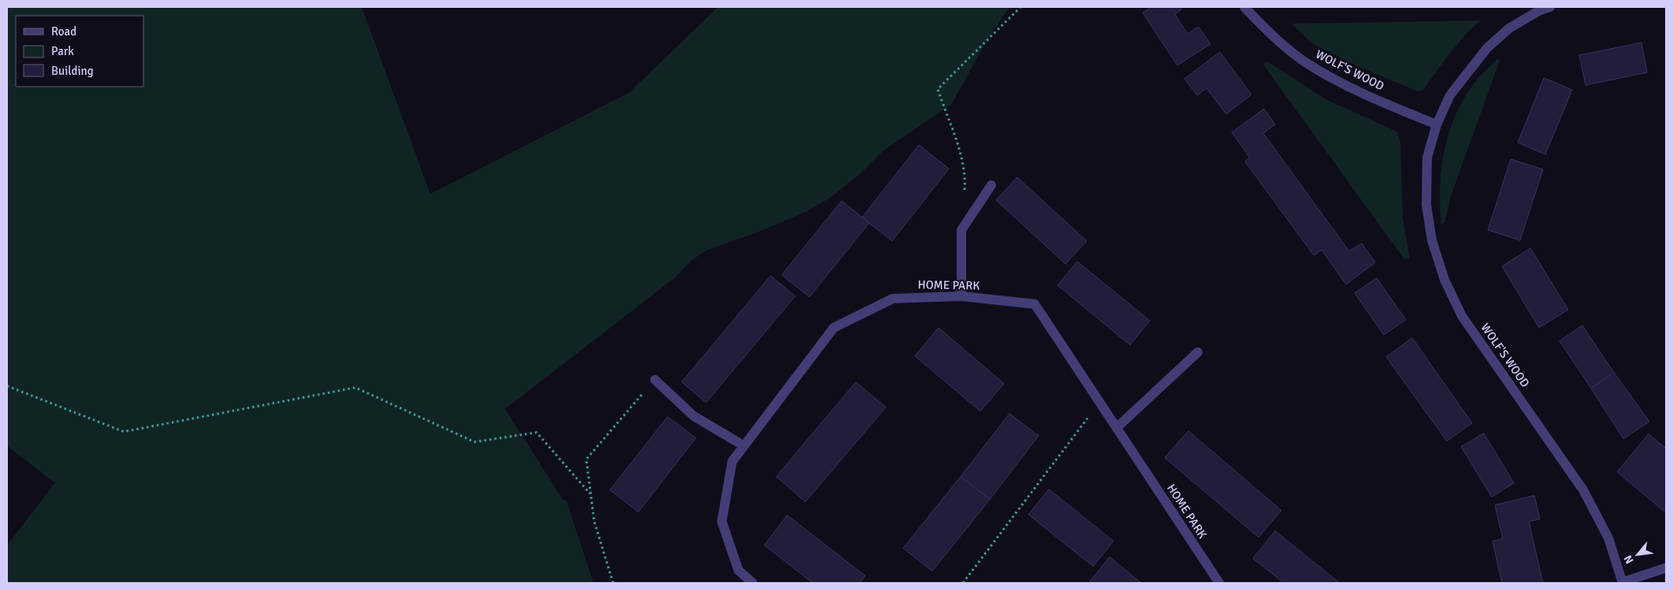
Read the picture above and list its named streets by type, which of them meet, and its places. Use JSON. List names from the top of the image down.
{
  "streets": {
    "street": ["WOLF'S WOOD", "HOME PARK"]
  },
  "legend": ["Road", "Park", "Building"],
  "north": "bottom left"
}
